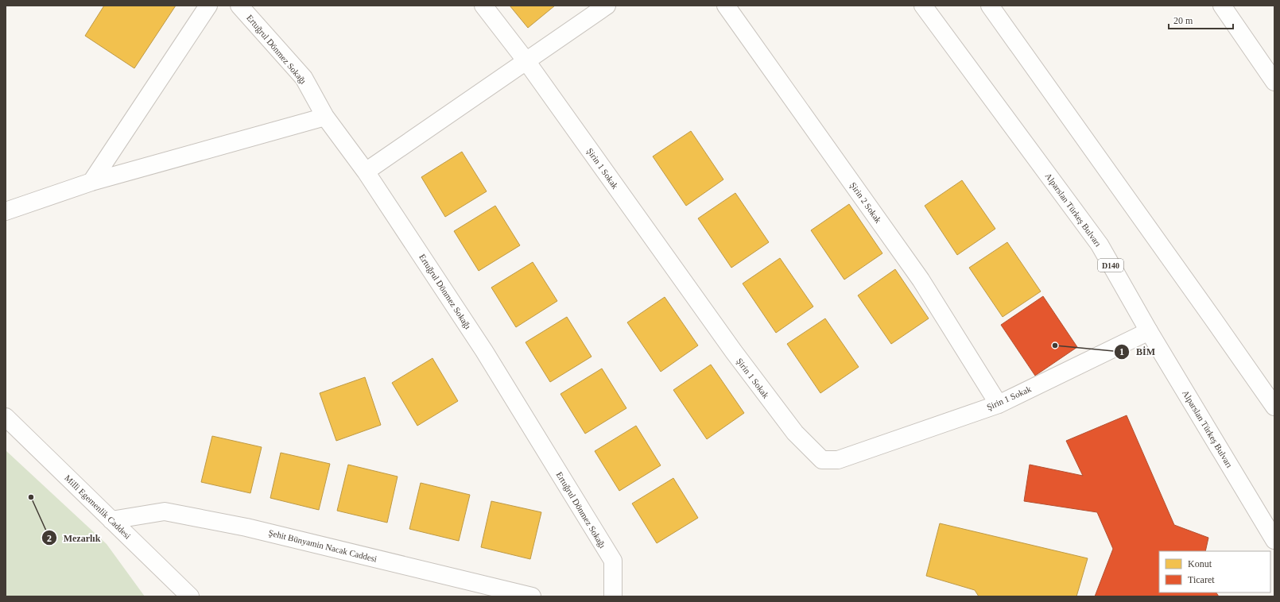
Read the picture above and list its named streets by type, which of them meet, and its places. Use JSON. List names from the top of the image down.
{
  "streets": {
    "main road": [
      "Ertuğrul Dönmez Sokağı",
      "Şirin 1 Sokak",
      "Şirin 2 Sokak",
      "Alparslan Türkeş Bulvarı",
      "D140",
      "Milli Egemenlik Caddesi",
      "Şehit Bünyamin Nacak Caddesi"
    ]
  },
  "crossings": [
    ["Şirin 1 Sokak", "Şirin 2 Sokak"],
    ["Şirin 1 Sokak", "Alparslan Türkeş Bulvarı"],
    ["Milli Egemenlik Caddesi", "Şehit Bünyamin Nacak Caddesi"]
  ],
  "places": ["BİM", "Mezarlık"],
  "legend": ["Konut", "Ticaret"],
  "scale_bar": "20 m"
}
